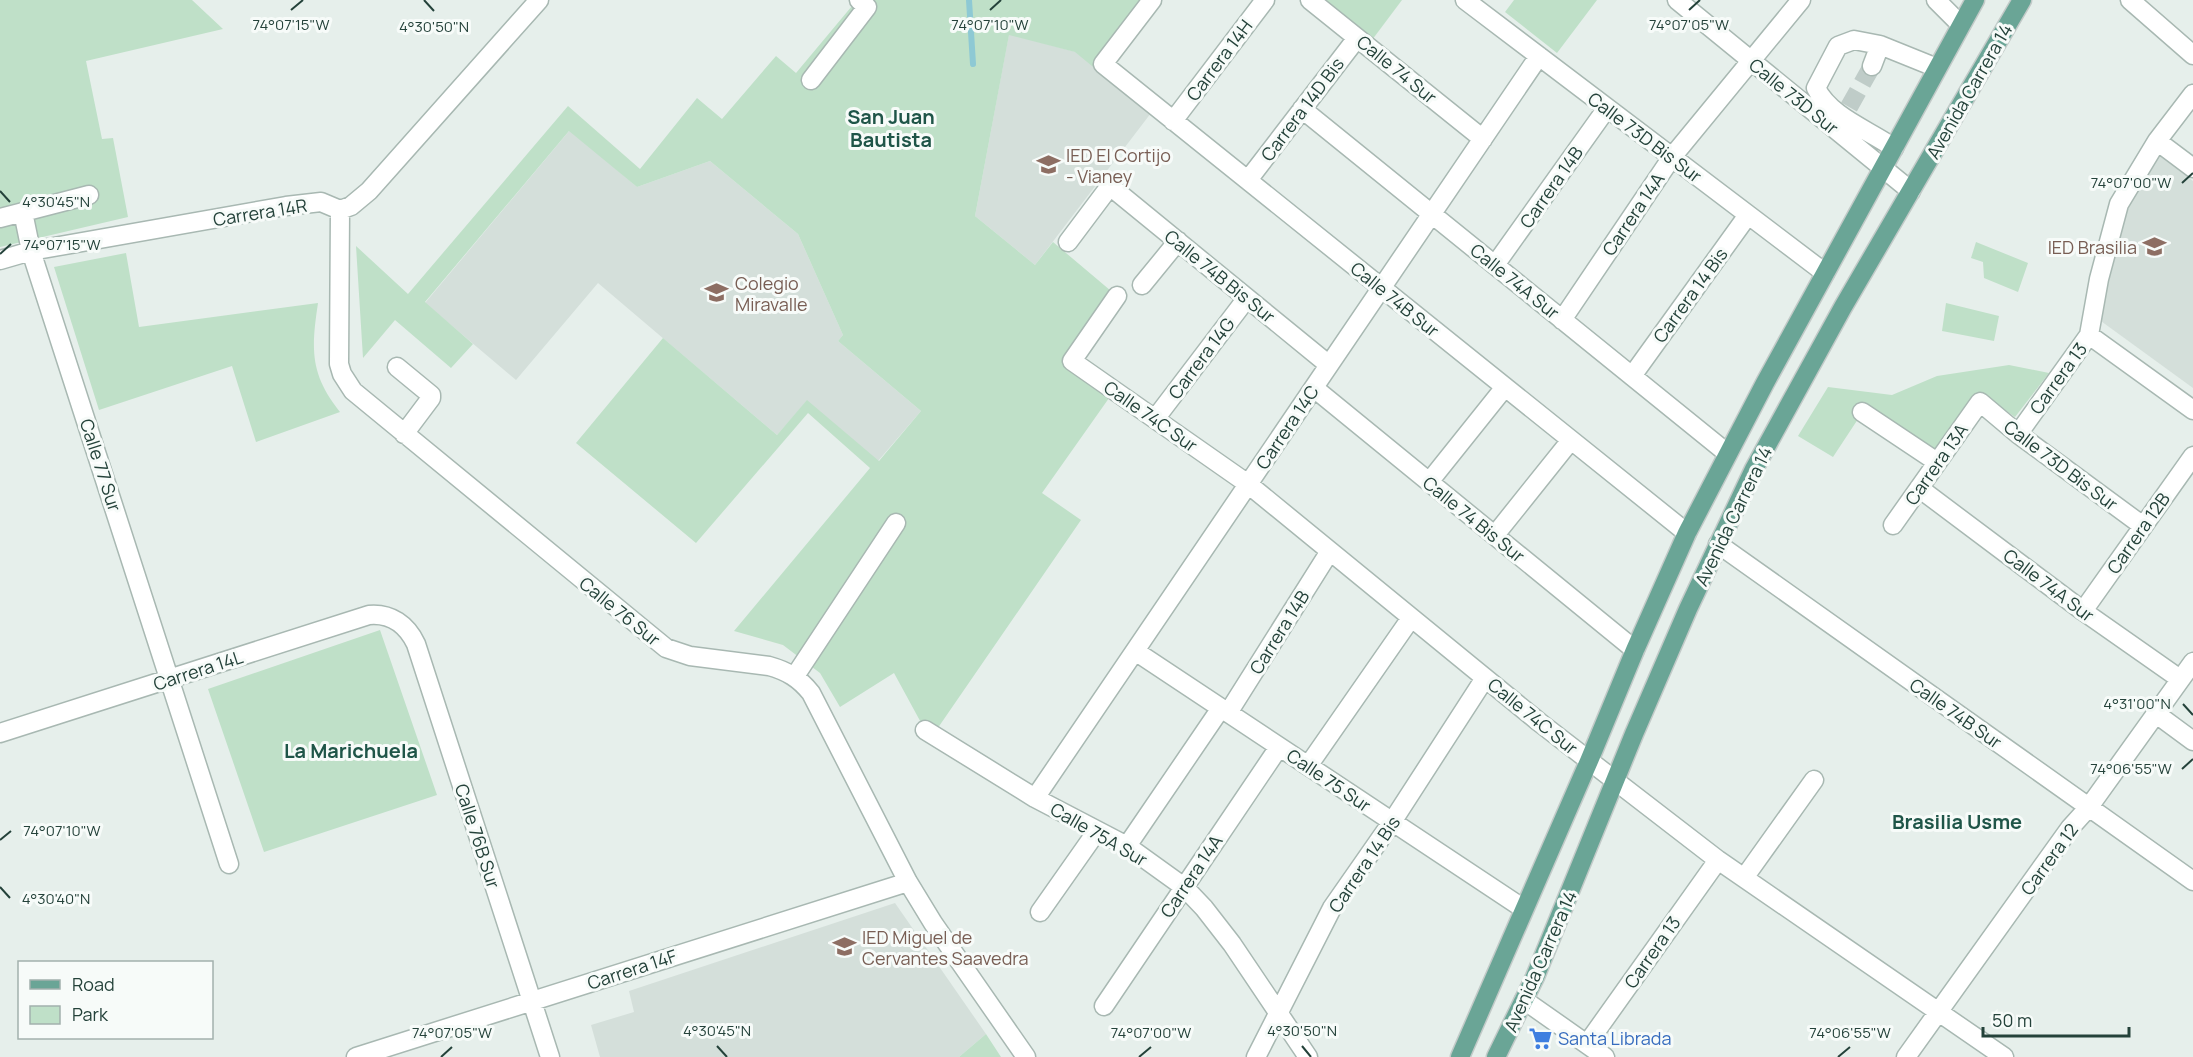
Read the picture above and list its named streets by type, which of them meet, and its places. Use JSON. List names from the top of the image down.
{
  "streets": {
    "main road": ["Avenida Carrera 14"],
    "street": [
      "Carrera 14H",
      "Calle 74 Sur",
      "Calle 73D Sur",
      "Carrera 14D Bis",
      "Calle 73D Bis Sur",
      "Carrera 14B",
      "Carrera 14R",
      "Carrera 14A",
      "Calle 74B Bis Sur",
      "Calle 74A Sur",
      "Carrera 14 Bis",
      "Calle 74B Sur",
      "Carrera 14G",
      "Carrera 13",
      "Calle 74C Sur",
      "Carrera 14C",
      "Carrera 13A",
      "Calle 77 Sur",
      "Calle 74 Bis Sur",
      "Carrera 12B",
      "Calle 76 Sur",
      "Carrera 14L",
      "Calle 75 Sur",
      "Calle 75A Sur",
      "Calle 76B Sur",
      "Carrera 12",
      "Carrera 14F"
    ]
  },
  "crossings": [
    ["Carrera 14H", "Calle 74B Sur"],
    ["Calle 74 Sur", "Carrera 14D Bis"],
    ["Calle 74 Sur", "Carrera 14C"],
    ["Avenida Carrera 14", "Calle 73D Sur"],
    ["Avenida Carrera 14", "Calle 73D Bis Sur"],
    ["Avenida Carrera 14", "Calle 74A Sur"],
    ["Avenida Carrera 14", "Calle 74B Sur"],
    ["Avenida Carrera 14", "Calle 74C Sur"],
    ["Avenida Carrera 14", "Calle 74 Bis Sur"],
    ["Avenida Carrera 14", "Calle 75 Sur"],
    ["Calle 73D Sur", "Carrera 14A"],
    ["Carrera 14D Bis", "Calle 74A Sur"],
    ["Carrera 14D Bis", "Calle 74B Sur"],
    ["Calle 73D Bis Sur", "Carrera 14B"],
    ["Calle 73D Bis Sur", "Carrera 14A"],
    ["Calle 73D Bis Sur", "Carrera 14 Bis"],
    ["Calle 73D Bis Sur", "Carrera 13"],
    ["Calle 73D Bis Sur", "Carrera 14C"],
    ["Calle 73D Bis Sur", "Carrera 13A"],
    ["Calle 73D Bis Sur", "Carrera 12B"],
    ["Carrera 14B", "Calle 74A Sur"],
    ["Carrera 14B", "Calle 74C Sur"],
    ["Carrera 14B", "Calle 75 Sur"],
    ["Carrera 14B", "Calle 75A Sur"],
    ["Carrera 14R", "Calle 77 Sur"],
    ["Carrera 14R", "Calle 76 Sur"],
    ["Carrera 14A", "Calle 74A Sur"],
    ["Carrera 14A", "Calle 75 Sur"],
    ["Carrera 14A", "Calle 75A Sur"],
    ["Calle 74B Bis Sur", "Carrera 14G"],
    ["Calle 74B Bis Sur", "Carrera 14C"],
    ["Calle 74A Sur", "Carrera 14 Bis"],
    ["Calle 74A Sur", "Carrera 14C"],
    ["Calle 74A Sur", "Carrera 13A"],
    ["Calle 74A Sur", "Carrera 12B"],
    ["Calle 74A Sur", "Carrera 12"],
    ["Carrera 14 Bis", "Calle 74C Sur"],
    ["Carrera 14 Bis", "Calle 75 Sur"],
    ["Carrera 14 Bis", "Calle 75A Sur"],
    ["Calle 74B Sur", "Carrera 14C"],
    ["Calle 74B Sur", "Carrera 12"],
    ["Carrera 14G", "Calle 74C Sur"],
    ["Carrera 13", "Calle 74C Sur"],
    ["Calle 74C Sur", "Carrera 14C"],
    ["Calle 74C Sur", "Carrera 12"],
    ["Carrera 14C", "Calle 74 Bis Sur"],
    ["Carrera 14C", "Calle 75 Sur"],
    ["Carrera 14C", "Calle 75A Sur"],
    ["Calle 77 Sur", "Carrera 14L"],
    ["Carrera 14L", "Calle 76B Sur"],
    ["Calle 76B Sur", "Carrera 14F"]
  ],
  "districts": ["San Juan Bautista", "La Marichuela", "Brasilia Usme"],
  "places": {
    "school or university": [
      "IED El Cortijo - Vianey",
      "IED Brasilia",
      "Colegio Miravalle",
      "IED Miguel de Cervantes Saavedra"
    ],
    "supermarket": ["Santa Librada"]
  },
  "legend": ["Road", "Park"],
  "scale_bar": "50 m",
  "coordinates": [
    "74°07'10\"W",
    "74°07'05\"W",
    "74°07'15\"W",
    "4°30'50\"N",
    "74°07'00\"W",
    "4°30'45\"N",
    "4°31'00\"N",
    "74°06'55\"W",
    "4°30'40\"N"
  ]
}
